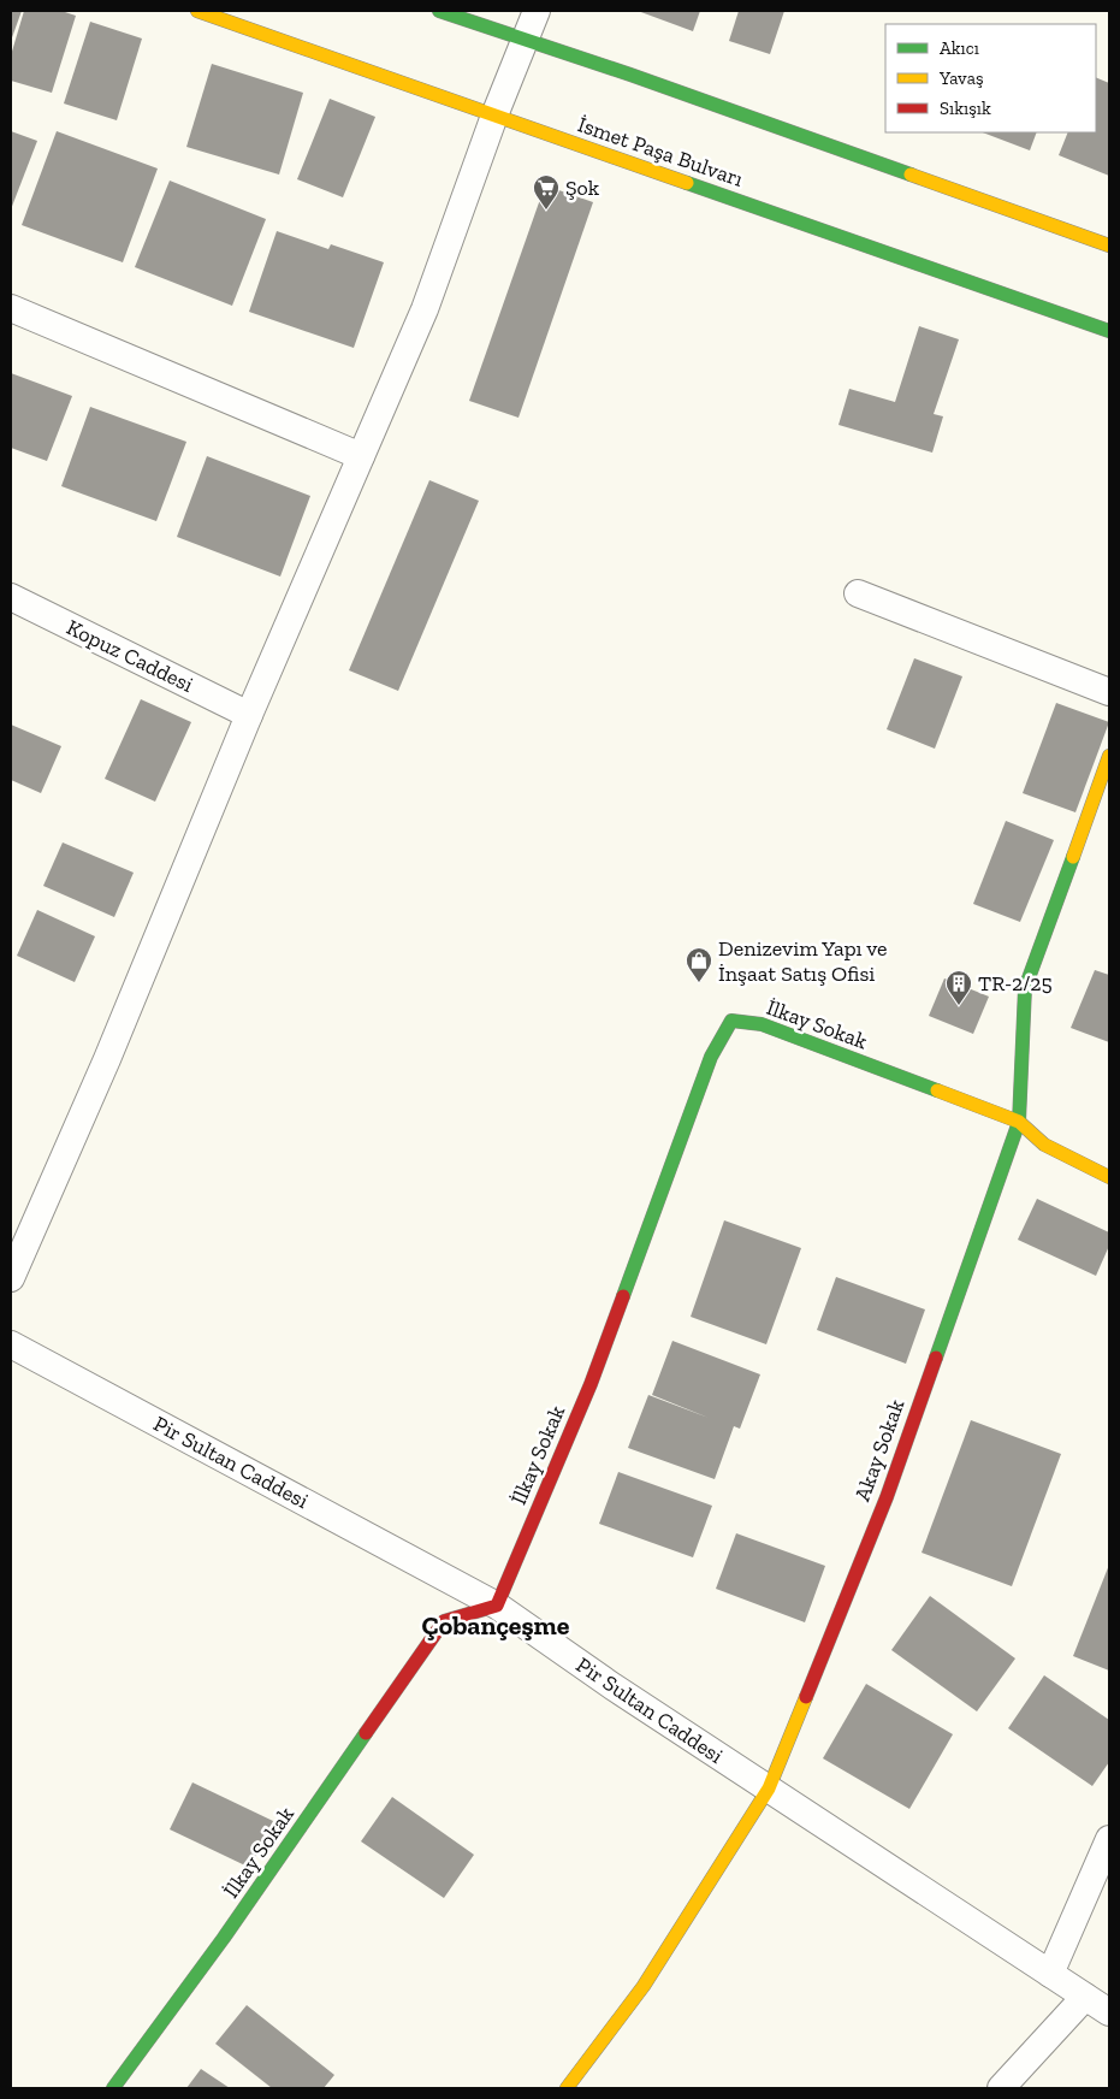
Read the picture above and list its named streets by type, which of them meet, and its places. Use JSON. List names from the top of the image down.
{
  "streets": {
    "street": [
      "İsmet Paşa Bulvarı",
      "Kopuz Caddesi",
      "İlkay Sokak",
      "Akay Sokak",
      "Pir Sultan Caddesi"
    ]
  },
  "crossings": [
    ["İlkay Sokak", "Akay Sokak"],
    ["İlkay Sokak", "Pir Sultan Caddesi"],
    ["Akay Sokak", "Pir Sultan Caddesi"]
  ],
  "districts": ["Çobançeşme"],
  "places": {
    "supermarket": ["Şok"],
    "shop": ["Denizevim Yapı ve İnşaat Satış Ofisi"],
    "building": ["TR-2/25"]
  },
  "legend": ["Akıcı", "Yavaş", "Sıkışık"]
}
